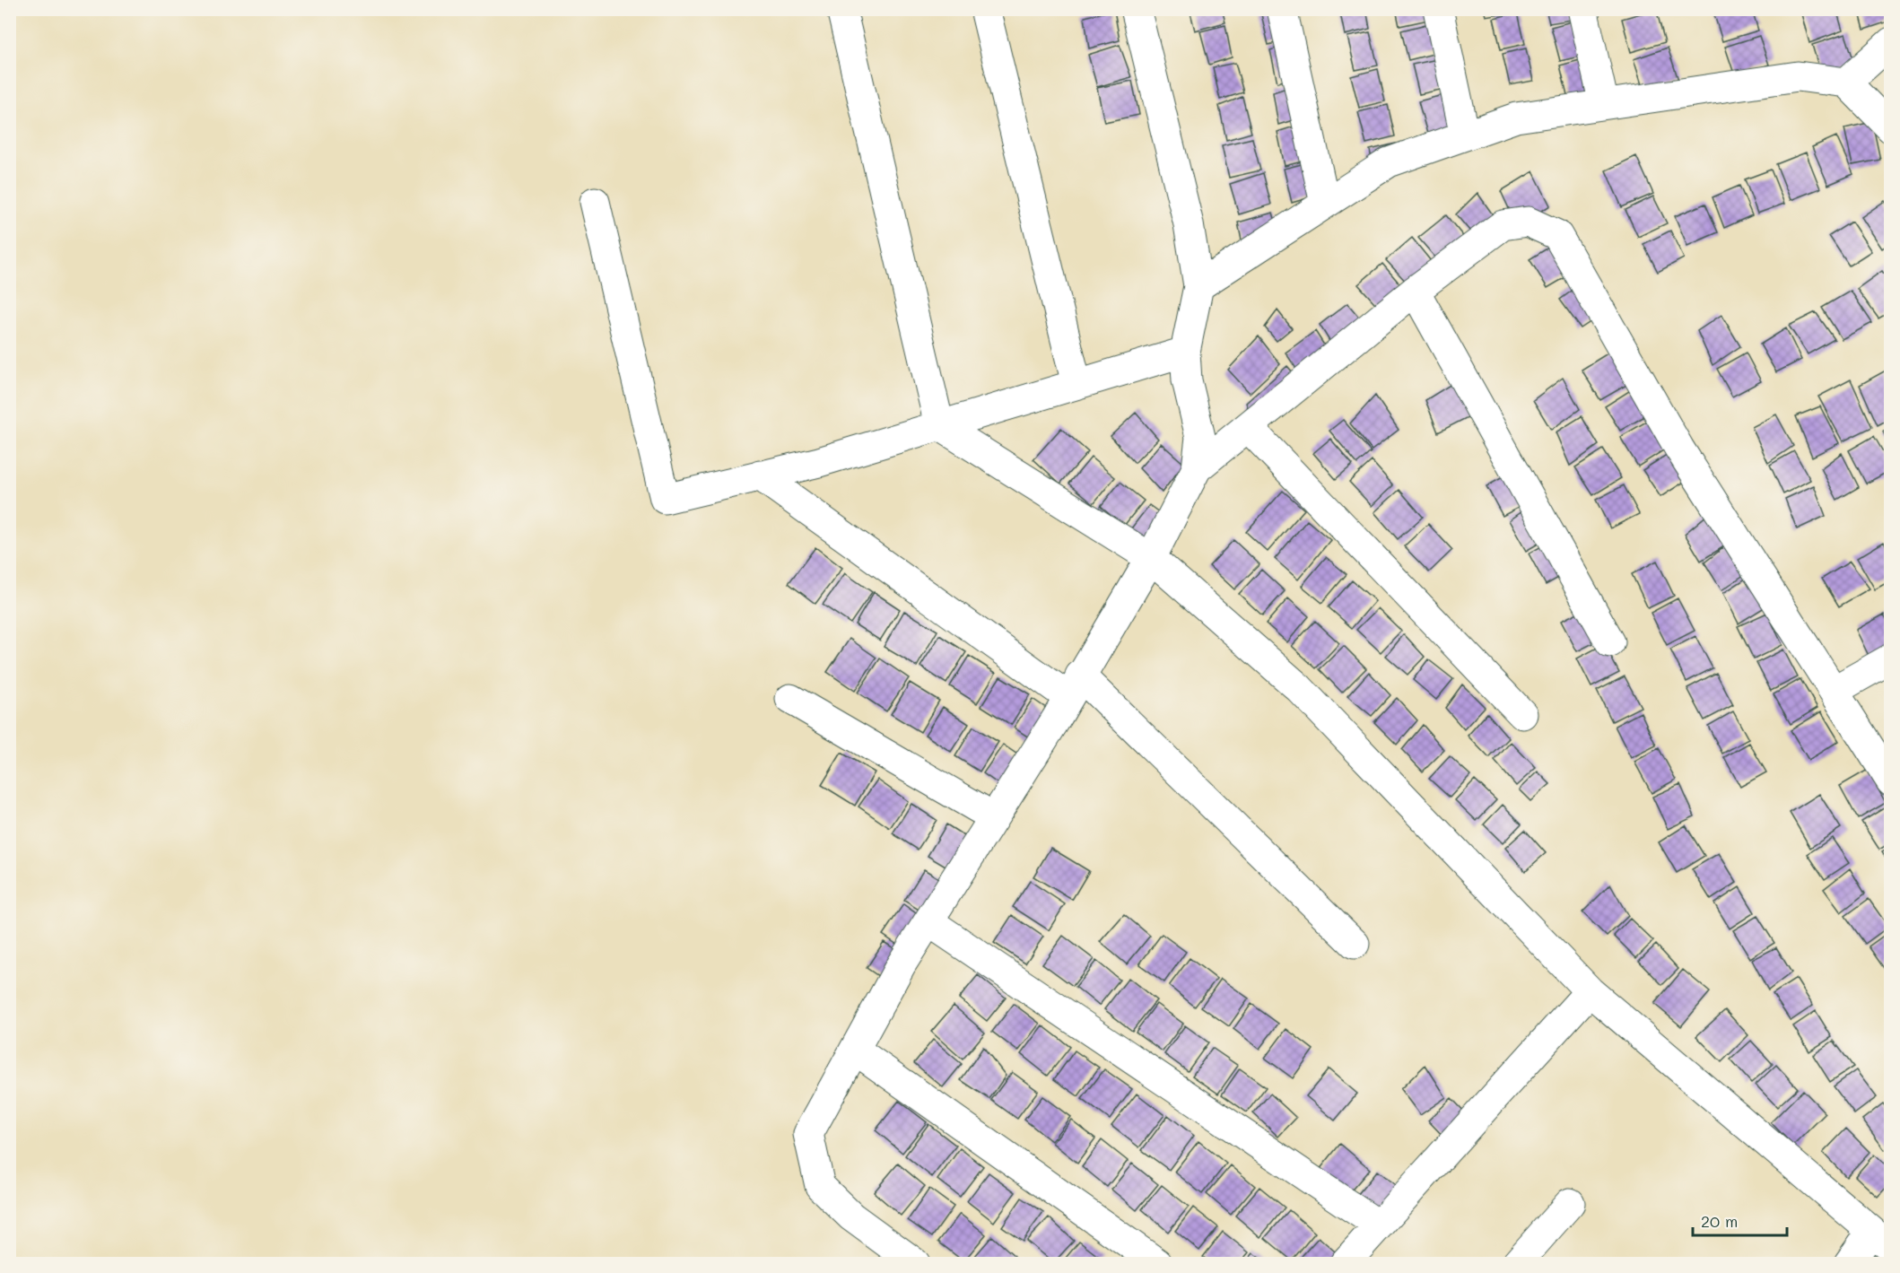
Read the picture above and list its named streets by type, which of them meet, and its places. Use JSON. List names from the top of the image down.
{
  "scale_bar": "20 m"
}
